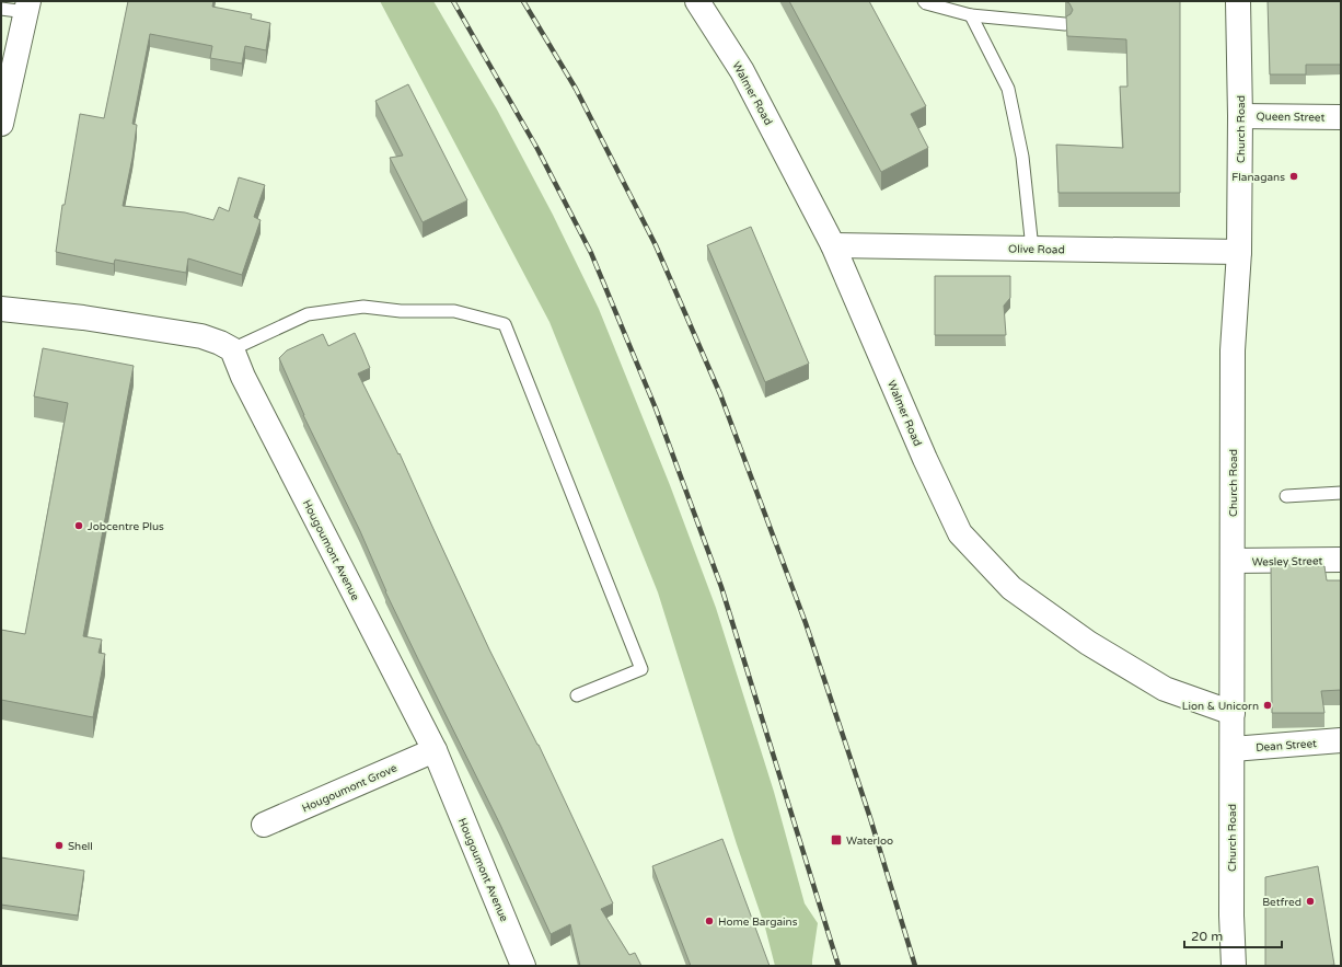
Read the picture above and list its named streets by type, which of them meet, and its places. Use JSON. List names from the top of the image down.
{
  "streets": {
    "main road": [
      "Walmer Road",
      "Queen Street",
      "Church Road",
      "Olive Road",
      "Hougoumont Avenue",
      "Wesley Street",
      "Dean Street",
      "Hougoumont Grove"
    ]
  },
  "crossings": [
    ["Walmer Road", "Church Road"],
    ["Walmer Road", "Olive Road"],
    ["Queen Street", "Church Road"],
    ["Church Road", "Olive Road"],
    ["Church Road", "Wesley Street"],
    ["Church Road", "Dean Street"],
    ["Hougoumont Avenue", "Hougoumont Grove"]
  ],
  "places": {
    "other": [
      "Flanagans",
      "Jobcentre Plus",
      "Lion & Unicorn",
      "Shell",
      "Betfred",
      "Home Bargains"
    ],
    "transit": ["Waterloo"]
  },
  "scale_bar": "20 m"
}
